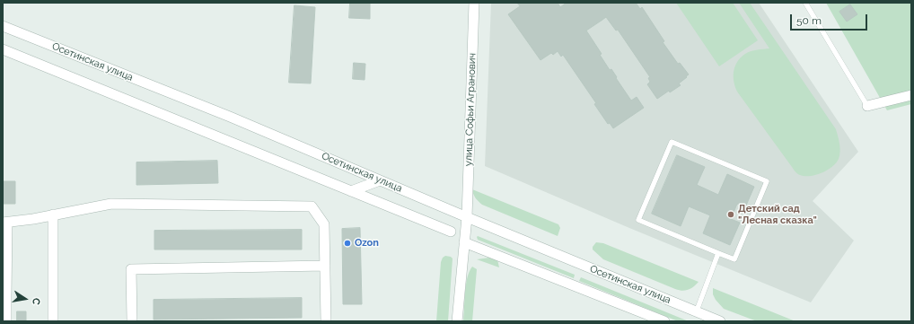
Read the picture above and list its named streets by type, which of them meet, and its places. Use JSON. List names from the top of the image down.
{
  "streets": {
    "street": ["Осетинская улица", "улица Софьи Агранович"]
  },
  "crossings": [
    ["Осетинская улица", "улица Софьи Агранович"]
  ],
  "places": ["Детский сад \"Лесная сказка\"", "Ozon"],
  "scale_bar": "50 m",
  "north": "right"
}
